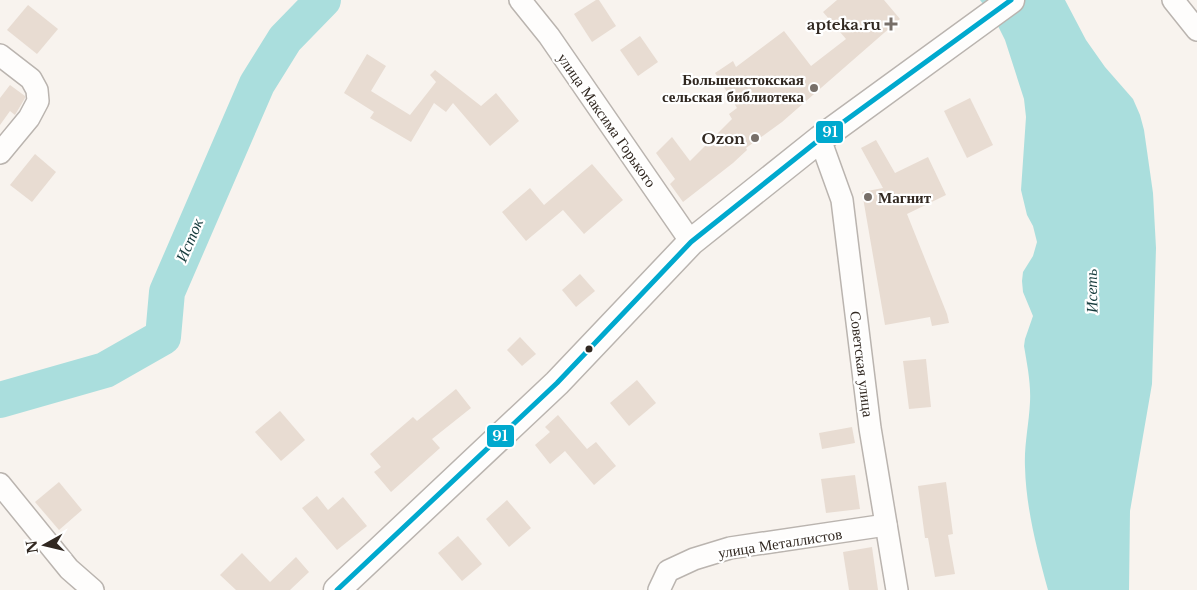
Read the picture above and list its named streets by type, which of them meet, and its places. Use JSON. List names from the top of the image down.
{
  "streets": {
    "street": ["улица Максима Горького", "Советская улица", "улица Металлистов"]
  },
  "crossings": [
    ["Советская улица", "улица Металлистов"]
  ],
  "water": ["Исток", "Исеть"],
  "places": {
    "health": ["apteka.ru"],
    "other": ["Большеистокская сельская библиотека", "Ozon", "Магнит"]
  },
  "lines": ["transit line 91"],
  "north": "left"
}
